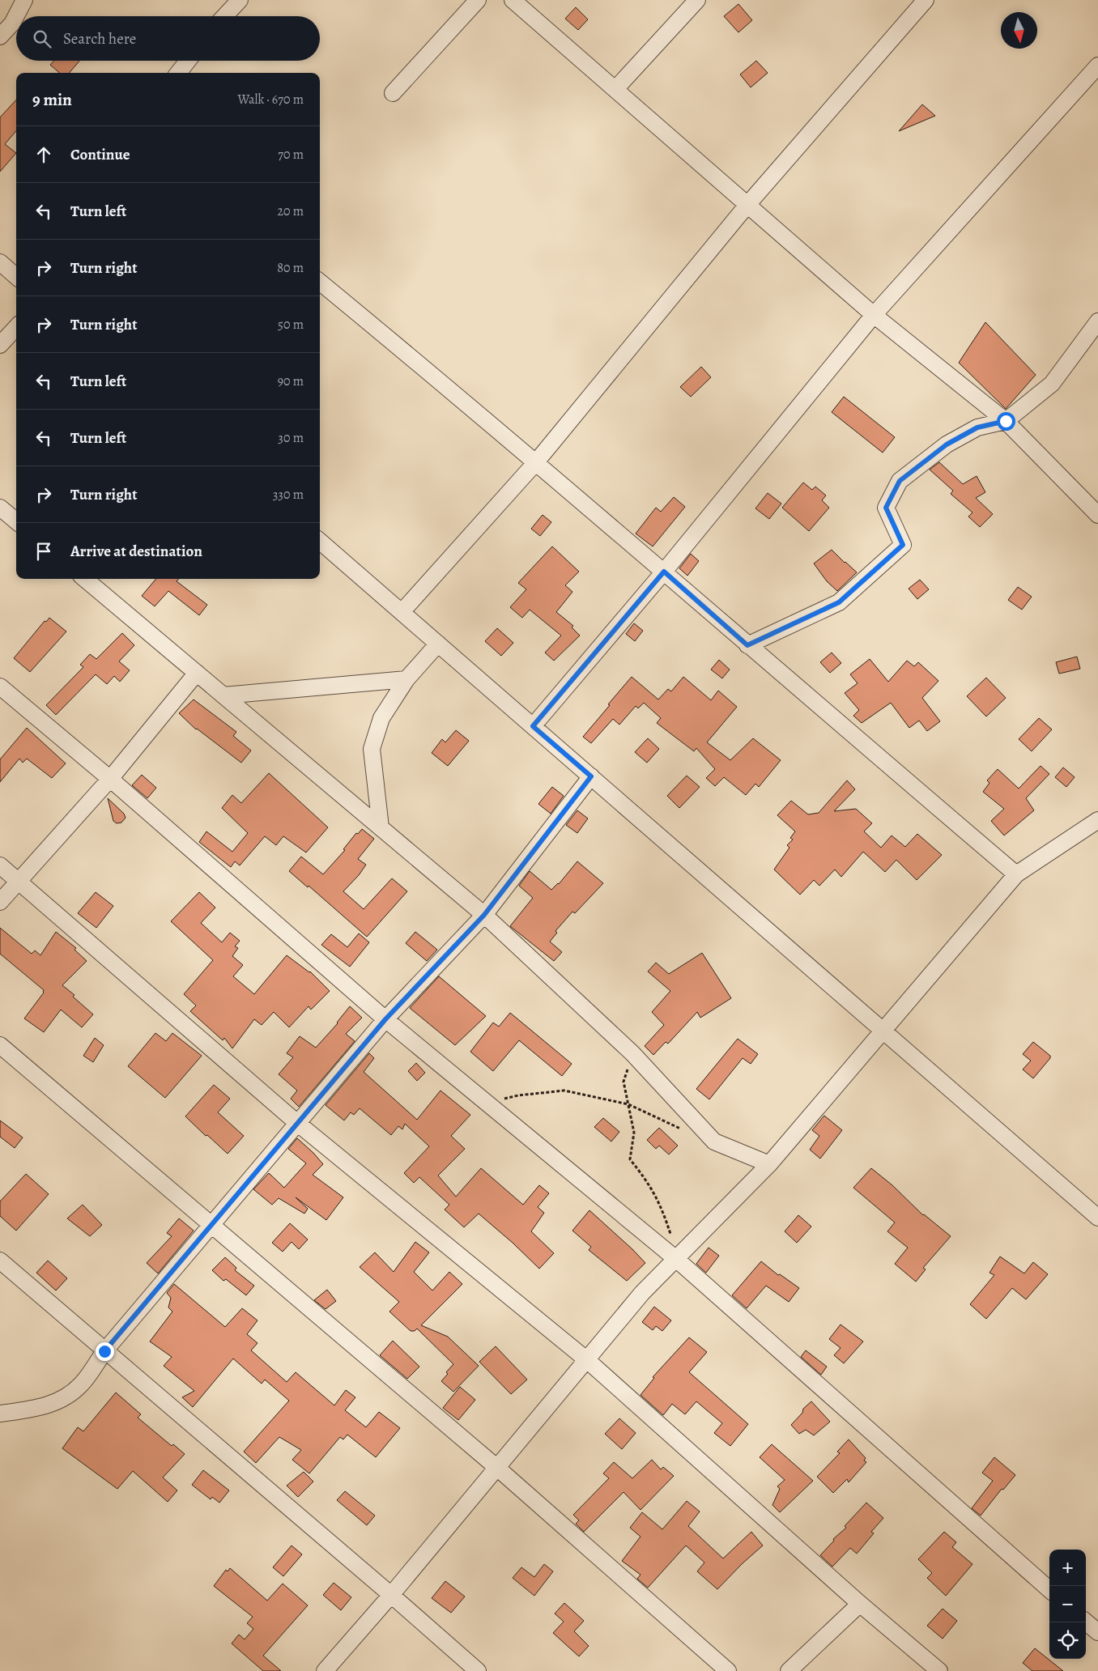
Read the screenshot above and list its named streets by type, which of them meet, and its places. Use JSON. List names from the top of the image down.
{
  "north": "bottom",
  "page": {
    "search": "Search here",
    "heading": ["9 min", "Walk · 670 m"],
    "list": [
      ["Continue", "70 m"],
      ["Turn left", "20 m"],
      ["Turn right", "80 m"],
      ["Turn right", "50 m"],
      ["Turn left", "90 m"],
      ["Turn left", "30 m"],
      ["Turn right", "330 m"],
      "Arrive at destination"
    ],
    "map_buttons": ["+", "−"]
  }
}
